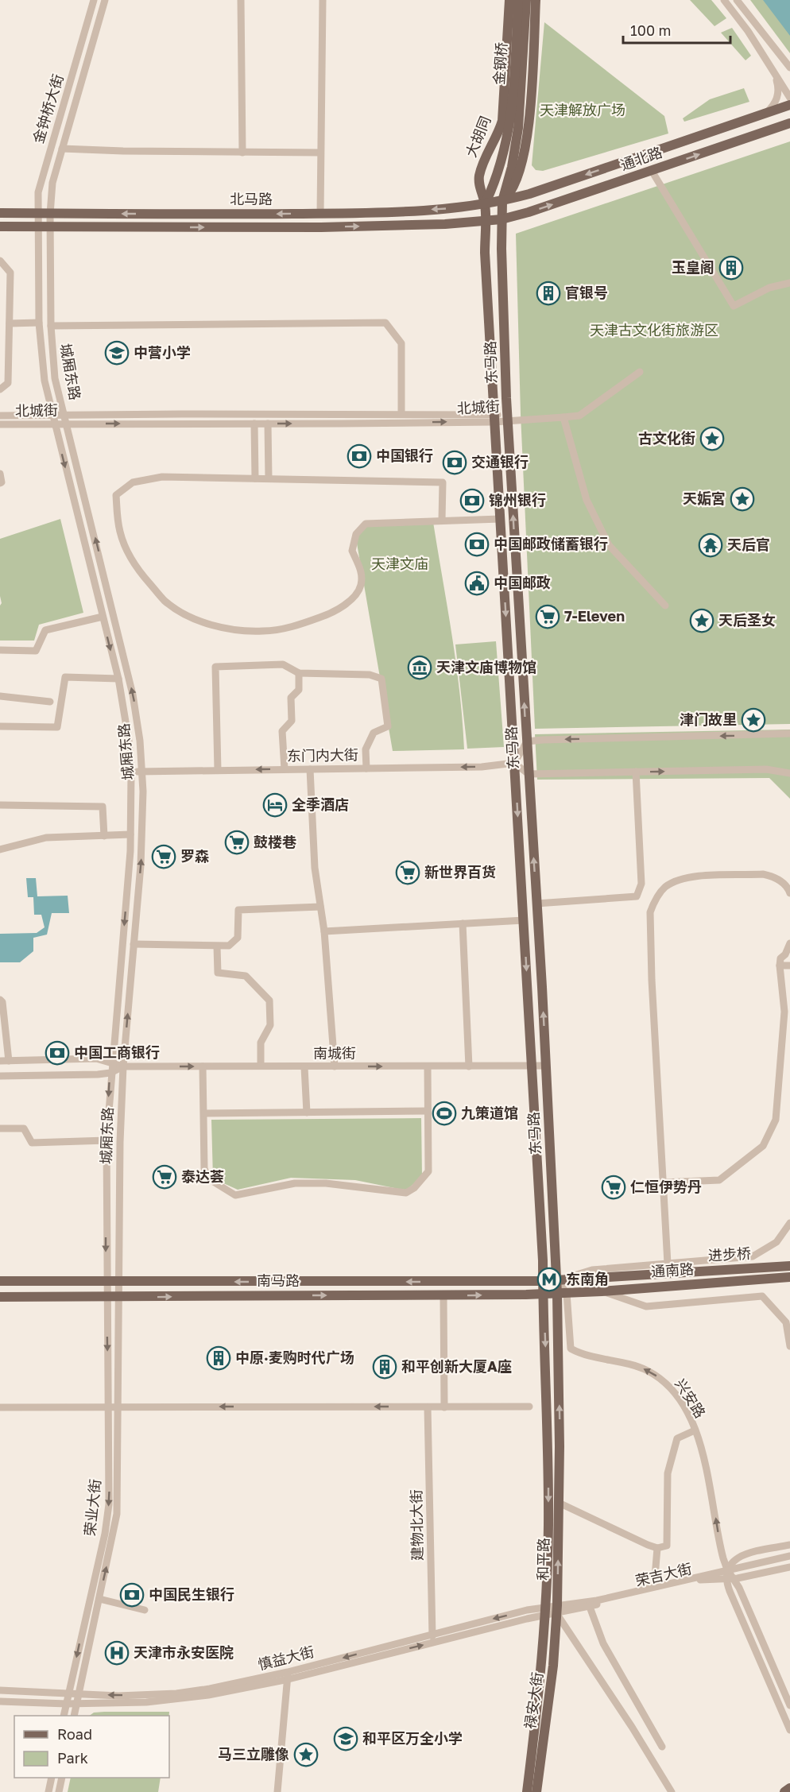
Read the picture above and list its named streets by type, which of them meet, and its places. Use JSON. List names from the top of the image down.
{
  "streets": {
    "main road": [
      "金钢桥",
      "大胡同",
      "通北路",
      "北马路",
      "东马路",
      "进步桥",
      "通南路",
      "南马路",
      "和平路",
      "禄安大街"
    ],
    "street": [
      "金钟桥大街",
      "城厢东路",
      "北城街",
      "东门内大街",
      "南城街",
      "兴安路",
      "荣业大街",
      "建物北大街",
      "荣吉大街",
      "慎益大街"
    ]
  },
  "crossings": [
    ["金钢桥", "大胡同"],
    ["金钟桥大街", "北马路"],
    ["金钟桥大街", "城厢东路"],
    ["大胡同", "北马路"],
    ["大胡同", "东马路"],
    ["通北路", "北马路"],
    ["通北路", "东马路"],
    ["北马路", "东马路"],
    ["北马路", "城厢东路"],
    ["东马路", "北城街"],
    ["东马路", "东门内大街"],
    ["东马路", "南城街"],
    ["东马路", "通南路"],
    ["东马路", "南马路"],
    ["东马路", "兴安路"],
    ["东马路", "和平路"],
    ["城厢东路", "北城街"],
    ["城厢东路", "东门内大街"],
    ["城厢东路", "南城街"],
    ["城厢东路", "南马路"],
    ["城厢东路", "荣业大街"],
    ["进步桥", "通南路"],
    ["通南路", "南马路"],
    ["通南路", "兴安路"],
    ["通南路", "和平路"],
    ["南马路", "兴安路"],
    ["南马路", "荣业大街"],
    ["南马路", "和平路"],
    ["兴安路", "和平路"],
    ["兴安路", "荣吉大街"],
    ["荣业大街", "慎益大街"],
    ["建物北大街", "慎益大街"],
    ["和平路", "荣吉大街"],
    ["和平路", "慎益大街"],
    ["和平路", "禄安大街"],
    ["荣吉大街", "慎益大街"],
    ["荣吉大街", "禄安大街"],
    ["慎益大街", "禄安大街"]
  ],
  "one_way": ["东门内大街", "兴安路"],
  "parks": ["天津解放广场", "天津古文化街旅游区", "天津文庙"],
  "places": {
    "building": [
      "玉皇阁",
      "官银号",
      "中原·麦购时代广场",
      "和平创新大厦A座"
    ],
    "school or university": ["中营小学", "和平区万全小学"],
    "place": [
      "古文化街",
      "天姤宮",
      "天后圣女",
      "津门故里",
      "马三立雕像"
    ],
    "bank": [
      "中国银行",
      "交通银行",
      "锦州银行",
      "中国邮政储蓄银行",
      "中国工商银行",
      "中国民生银行"
    ],
    "temple": ["天后官"],
    "public building": ["中国邮政"],
    "supermarket": [
      "7-Eleven",
      "鼓楼巷",
      "罗森",
      "新世界百货",
      "泰达荟",
      "仁恒伊势丹"
    ],
    "museum": ["天津文庙博物馆"],
    "hotel": ["全季酒店"],
    "sports": ["九策道馆"],
    "metro station": ["东南角"],
    "hospital": ["天津市永安医院"]
  },
  "legend": ["Road", "Park"],
  "scale_bar": "100 m"
}
